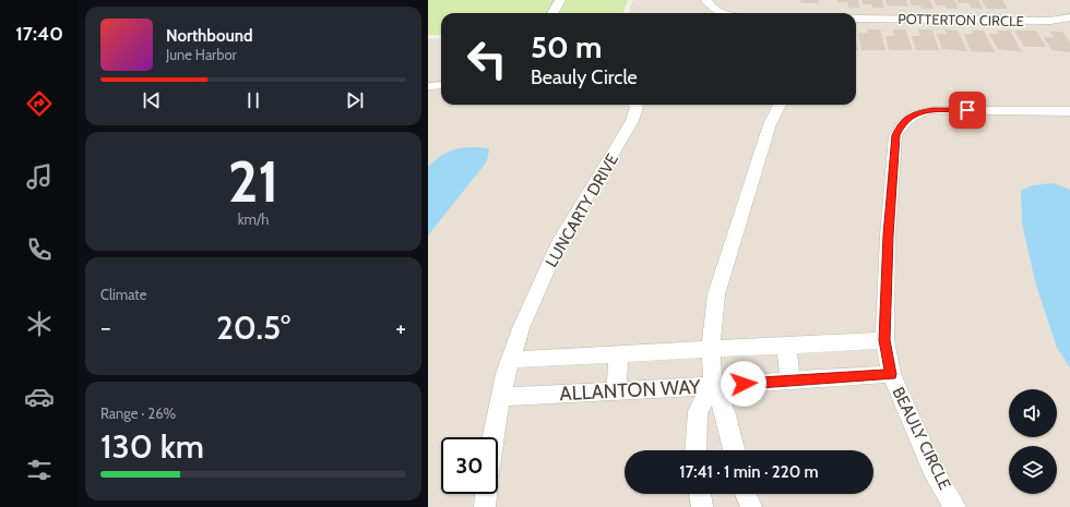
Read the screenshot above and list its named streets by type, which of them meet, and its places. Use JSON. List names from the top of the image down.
{
  "streets": {
    "street": [
      "POTTERTON CIRCLE",
      "LUNCARTY DRIVE",
      "ALLANTON WAY",
      "BEAULY CIRCLE"
    ]
  },
  "crossings": [
    ["LUNCARTY DRIVE", "ALLANTON WAY"],
    ["ALLANTON WAY", "BEAULY CIRCLE"]
  ],
  "page": {
    "tabs": "17:40",
    "turn": ["50 m", "Beauly Circle"],
    "song": ["Northbound", "June Harbor"],
    "tile": [
      ["21", "km/h"],
      "Climate",
      ["Range · 26%", "130 km"]
    ],
    "heat": ["−", "20.5°", "+"],
    "limit": "30",
    "trip": "17:41 · 1 min · 220 m"
  }
}
